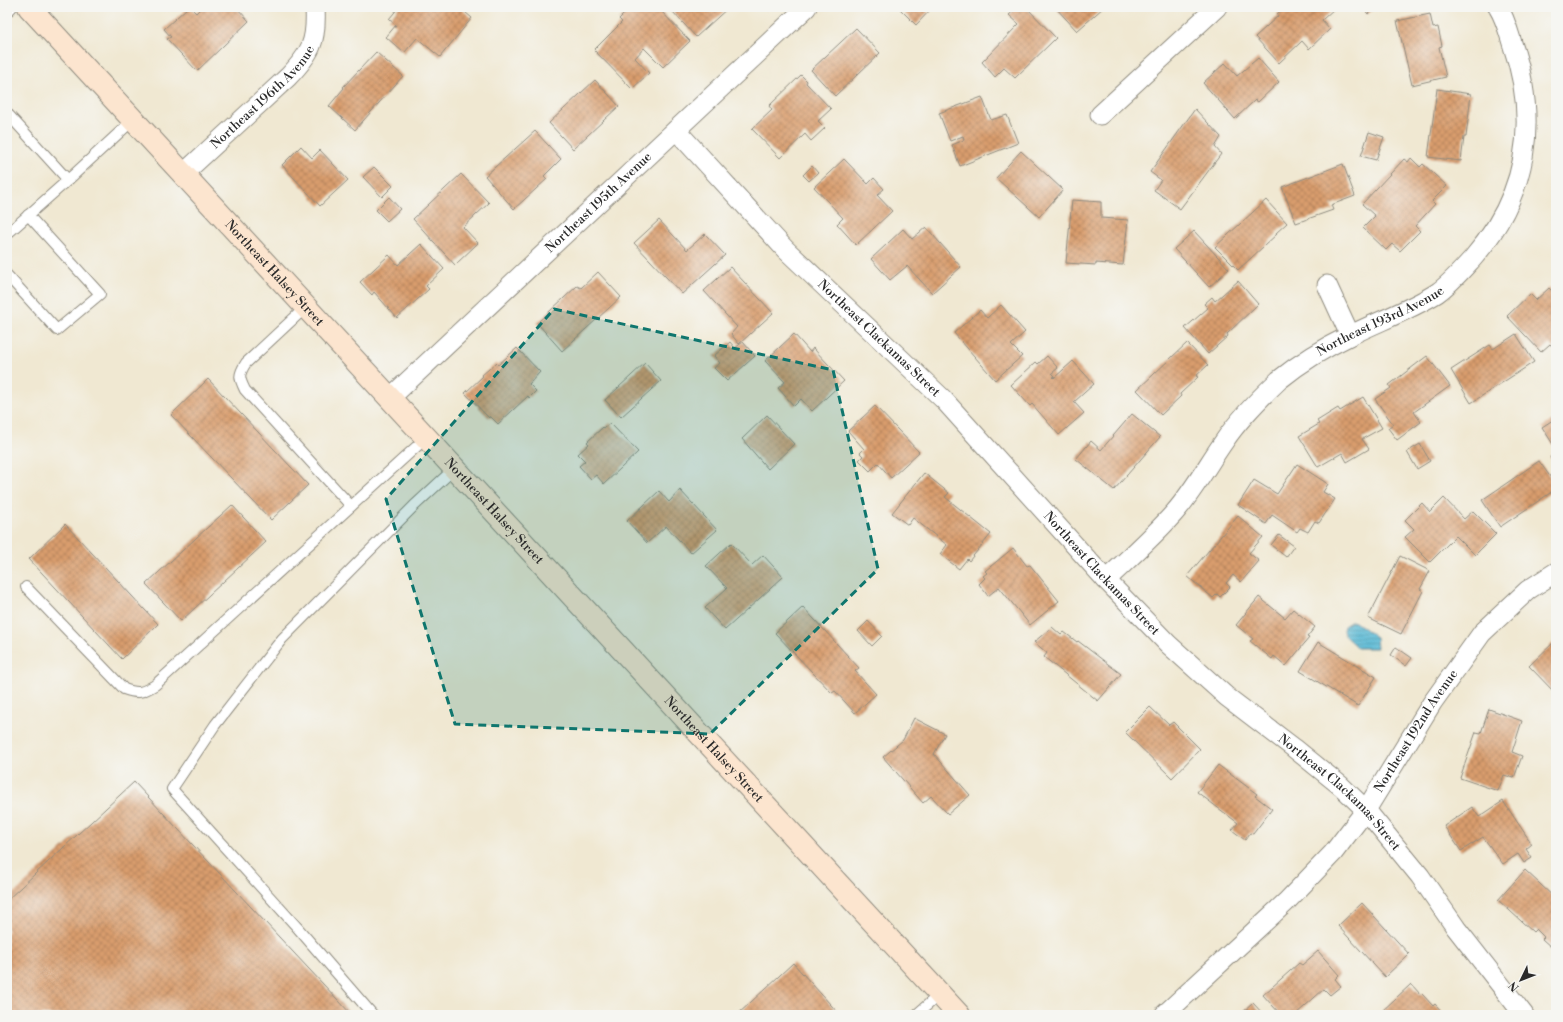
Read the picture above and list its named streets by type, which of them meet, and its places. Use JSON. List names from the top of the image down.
{
  "streets": {
    "street": [
      "Northeast 196th Avenue",
      "Northeast 195th Avenue",
      "Northeast Halsey Street",
      "Northeast 193rd Avenue",
      "Northeast Clackamas Street",
      "Northeast 192nd Avenue"
    ]
  },
  "crossings": [
    ["Northeast 196th Avenue", "Northeast Halsey Street"],
    ["Northeast 195th Avenue", "Northeast Halsey Street"],
    ["Northeast 195th Avenue", "Northeast Clackamas Street"],
    ["Northeast 193rd Avenue", "Northeast Clackamas Street"],
    ["Northeast Clackamas Street", "Northeast 192nd Avenue"]
  ],
  "north": "bottom left"
}
